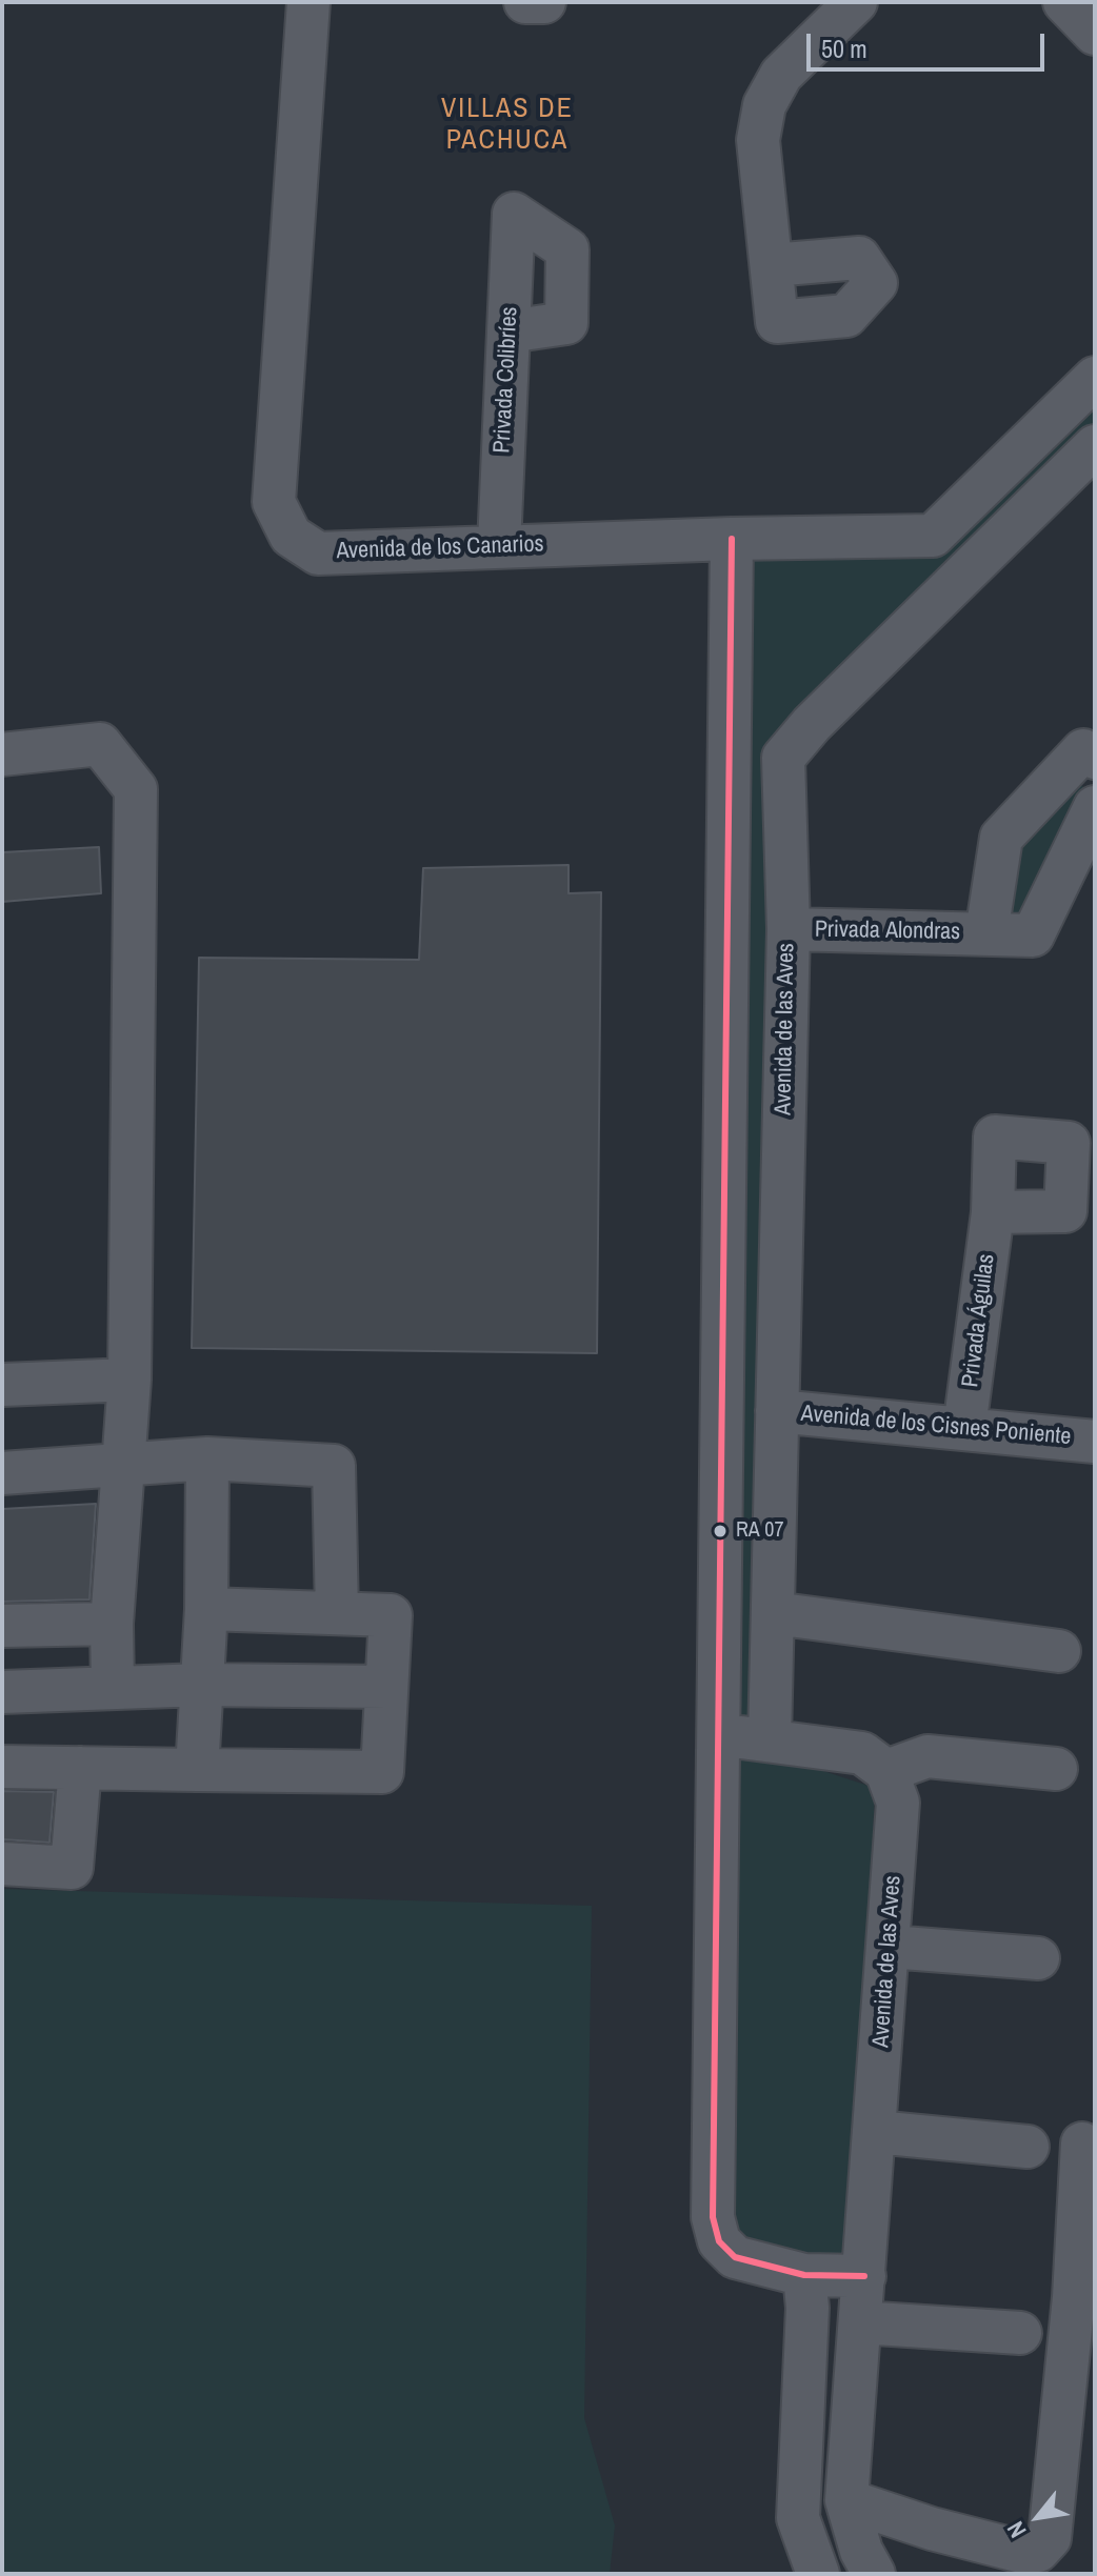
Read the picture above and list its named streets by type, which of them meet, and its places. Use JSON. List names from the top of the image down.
{
  "streets": {
    "street": [
      "Privada Colibríes",
      "Avenida de los Canarios",
      "Privada Alondras",
      "Avenida de las Aves",
      "Privada Águilas",
      "Avenida de los Cisnes Poniente"
    ]
  },
  "crossings": [
    ["Privada Colibríes", "Avenida de los Canarios"],
    ["Privada Alondras", "Avenida de las Aves"],
    ["Avenida de las Aves", "Avenida de los Cisnes Poniente"],
    ["Privada Águilas", "Avenida de los Cisnes Poniente"]
  ],
  "districts": ["VILLAS DE PACHUCA"],
  "places": ["RA 07"],
  "scale_bar": "50 m",
  "north": "bottom left"
}
